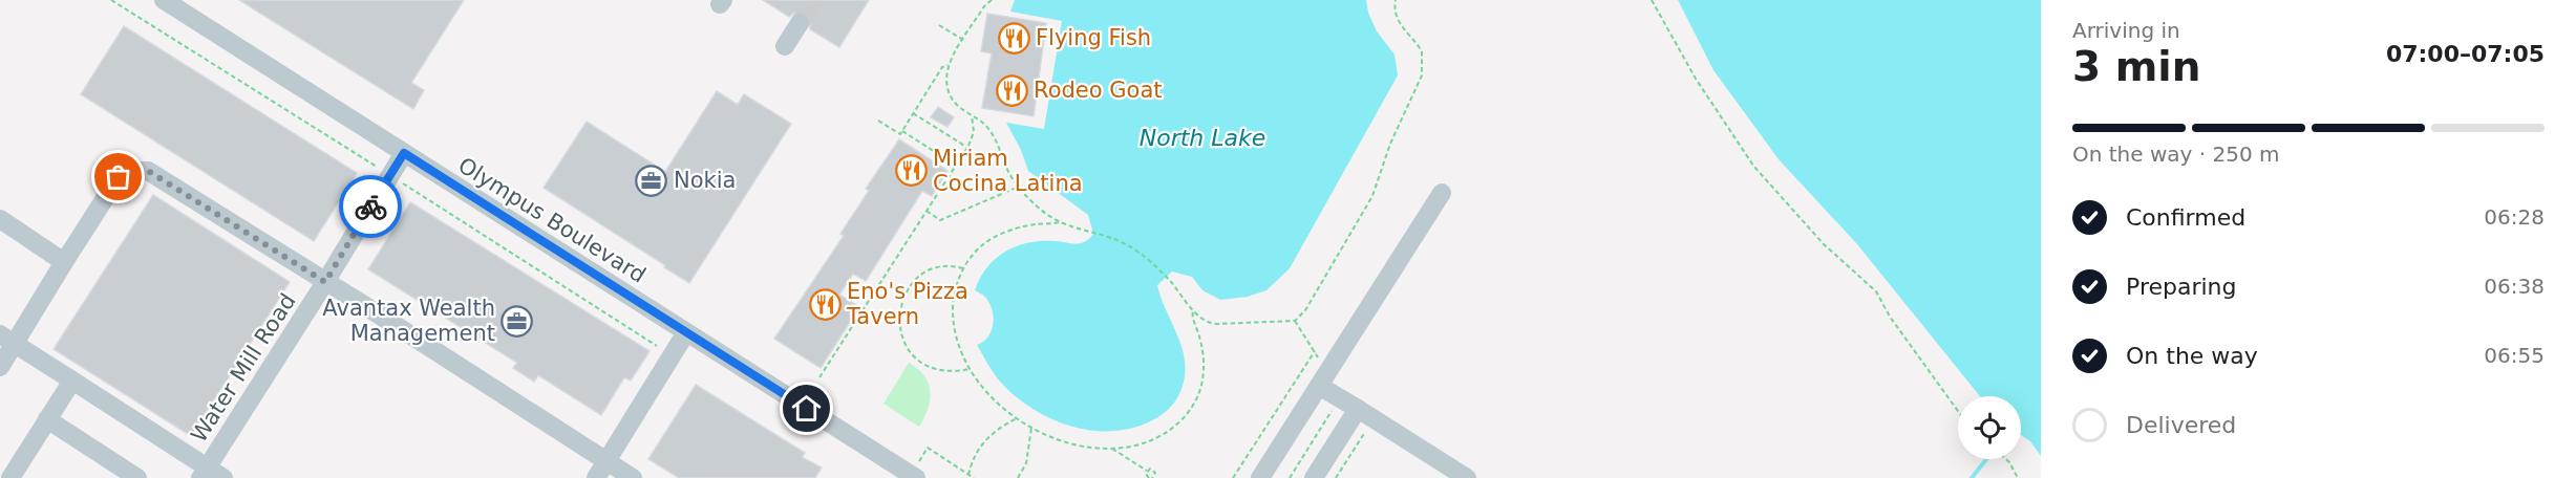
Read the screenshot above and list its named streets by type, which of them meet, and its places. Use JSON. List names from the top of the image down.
{
  "streets": {
    "street": ["Olympus Boulevard", "Water Mill Road"]
  },
  "crossings": [
    ["Olympus Boulevard", "Water Mill Road"]
  ],
  "water": ["North Lake"],
  "places": {
    "restaurant": [
      "Flying Fish",
      "Rodeo Goat",
      "Miriam Cocina Latina",
      "Eno's Pizza Tavern"
    ],
    "office": ["Nokia", "Avantax Wealth Management"]
  },
  "page": {
    "heading": ["3 min", "Arriving in", "07:00–07:05"],
    "bar": "On the way · 250 m",
    "list": [
      ["Confirmed", "06:28"],
      ["Preparing", "06:38"],
      ["On the way", "06:55"],
      "Delivered"
    ]
  }
}
